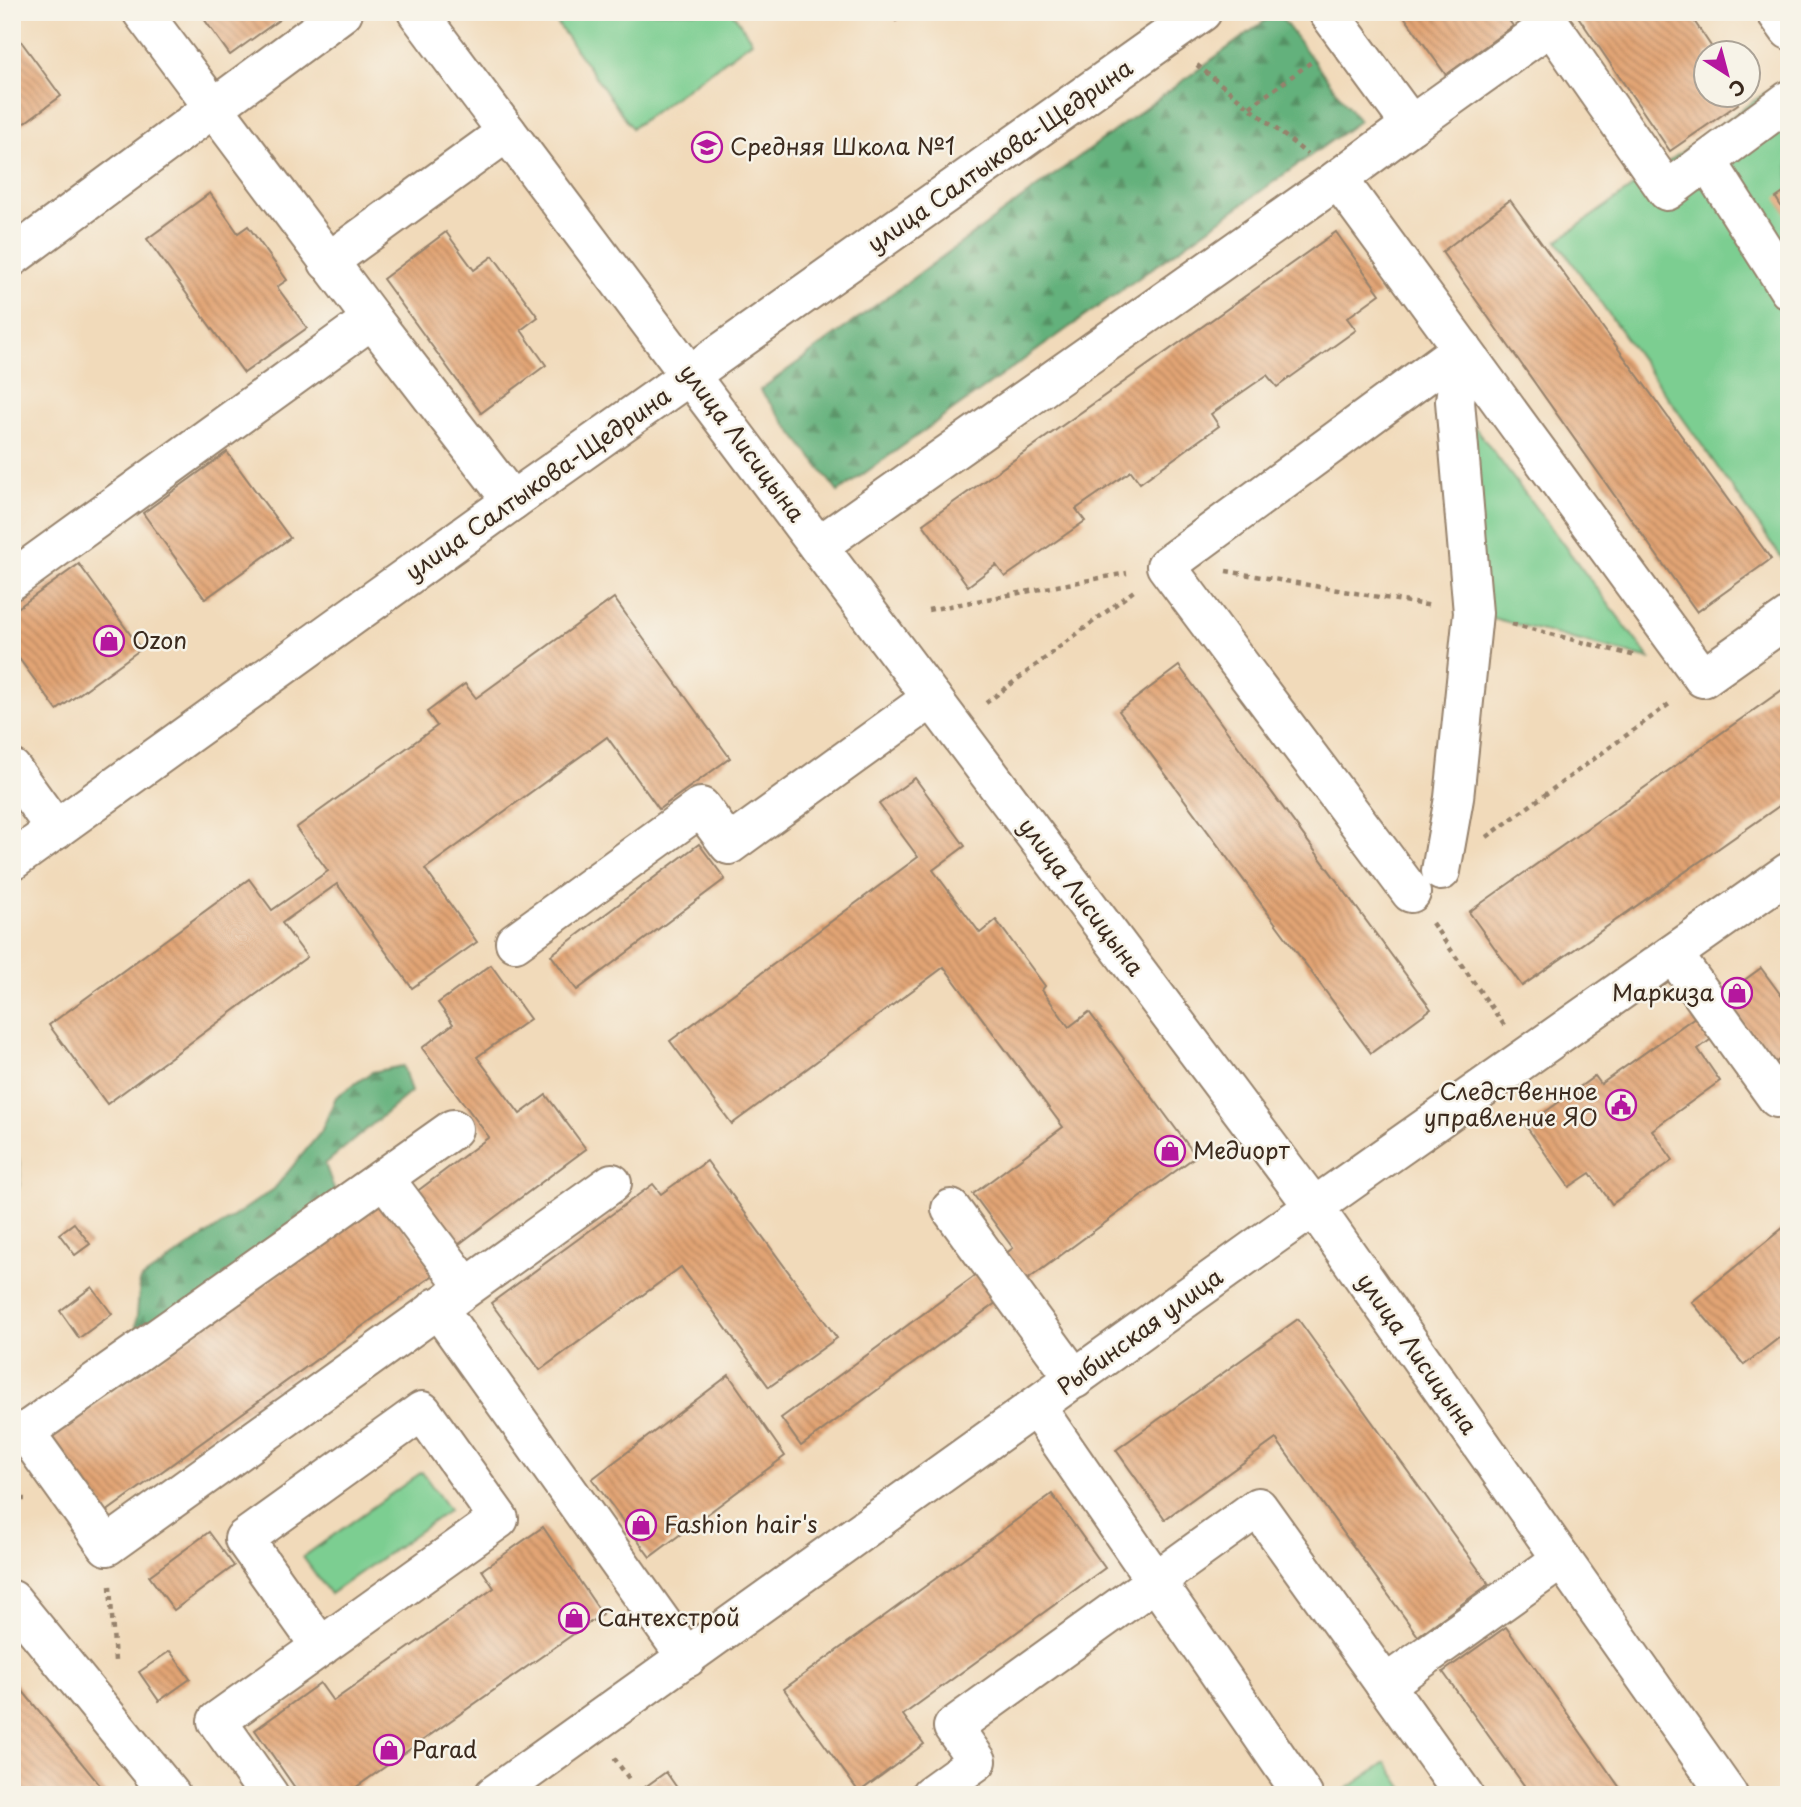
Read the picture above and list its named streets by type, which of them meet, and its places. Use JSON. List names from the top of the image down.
{
  "streets": {
    "street": ["улица Салтыкова-Щедрина", "улица Лисицына", "Рыбинская улица"]
  },
  "crossings": [
    ["улица Салтыкова-Щедрина", "улица Лисицына"],
    ["улица Лисицына", "Рыбинская улица"]
  ],
  "places": {
    "school or university": ["Средняя Школа №1"],
    "shop": [
      "Ozon",
      "Маркиза",
      "Медиорт",
      "Fashion hair's",
      "Сантехстрой",
      "Parad"
    ],
    "public building": ["Следственное управление ЯО"]
  },
  "north": "bottom right"
}
